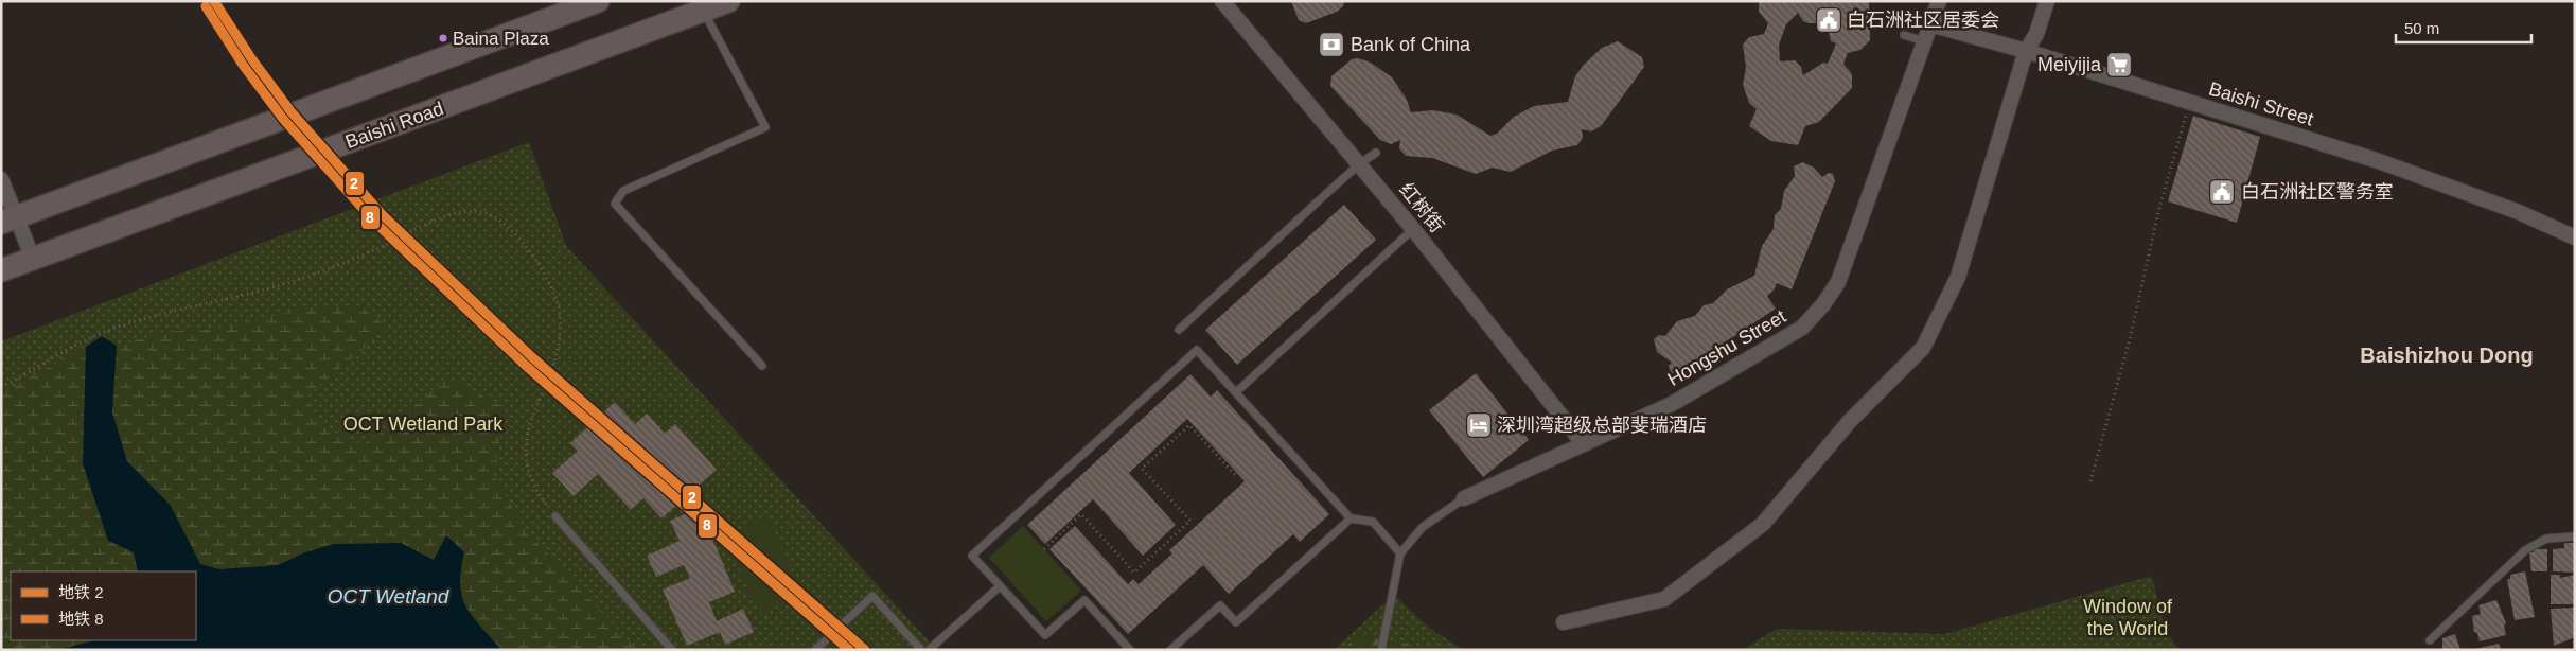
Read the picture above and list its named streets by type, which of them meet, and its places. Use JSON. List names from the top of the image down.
{
  "streets": {
    "main road": ["Baishi Road"],
    "street": ["Baishi Street", "红树街", "Hongshu Street"]
  },
  "crossings": [
    ["Baishi Street", "Hongshu Street"],
    ["红树街", "Hongshu Street"]
  ],
  "districts": ["Baishizhou Dong"],
  "water": ["OCT Wetland"],
  "parks": ["OCT Wetland Park", "Window of the World"],
  "places": {
    "public building": ["白石洲社区居委会", "白石洲社区警务室"],
    "other": ["Baina Plaza"],
    "bank": ["Bank of China"],
    "supermarket": ["Meiyijia"],
    "hotel": ["深圳湾超级总部斐瑞酒店"]
  },
  "lines": ["metro line 2", "metro line 8"],
  "legend": ["地铁 2", "地铁 8"],
  "scale_bar": "50 m"
}
